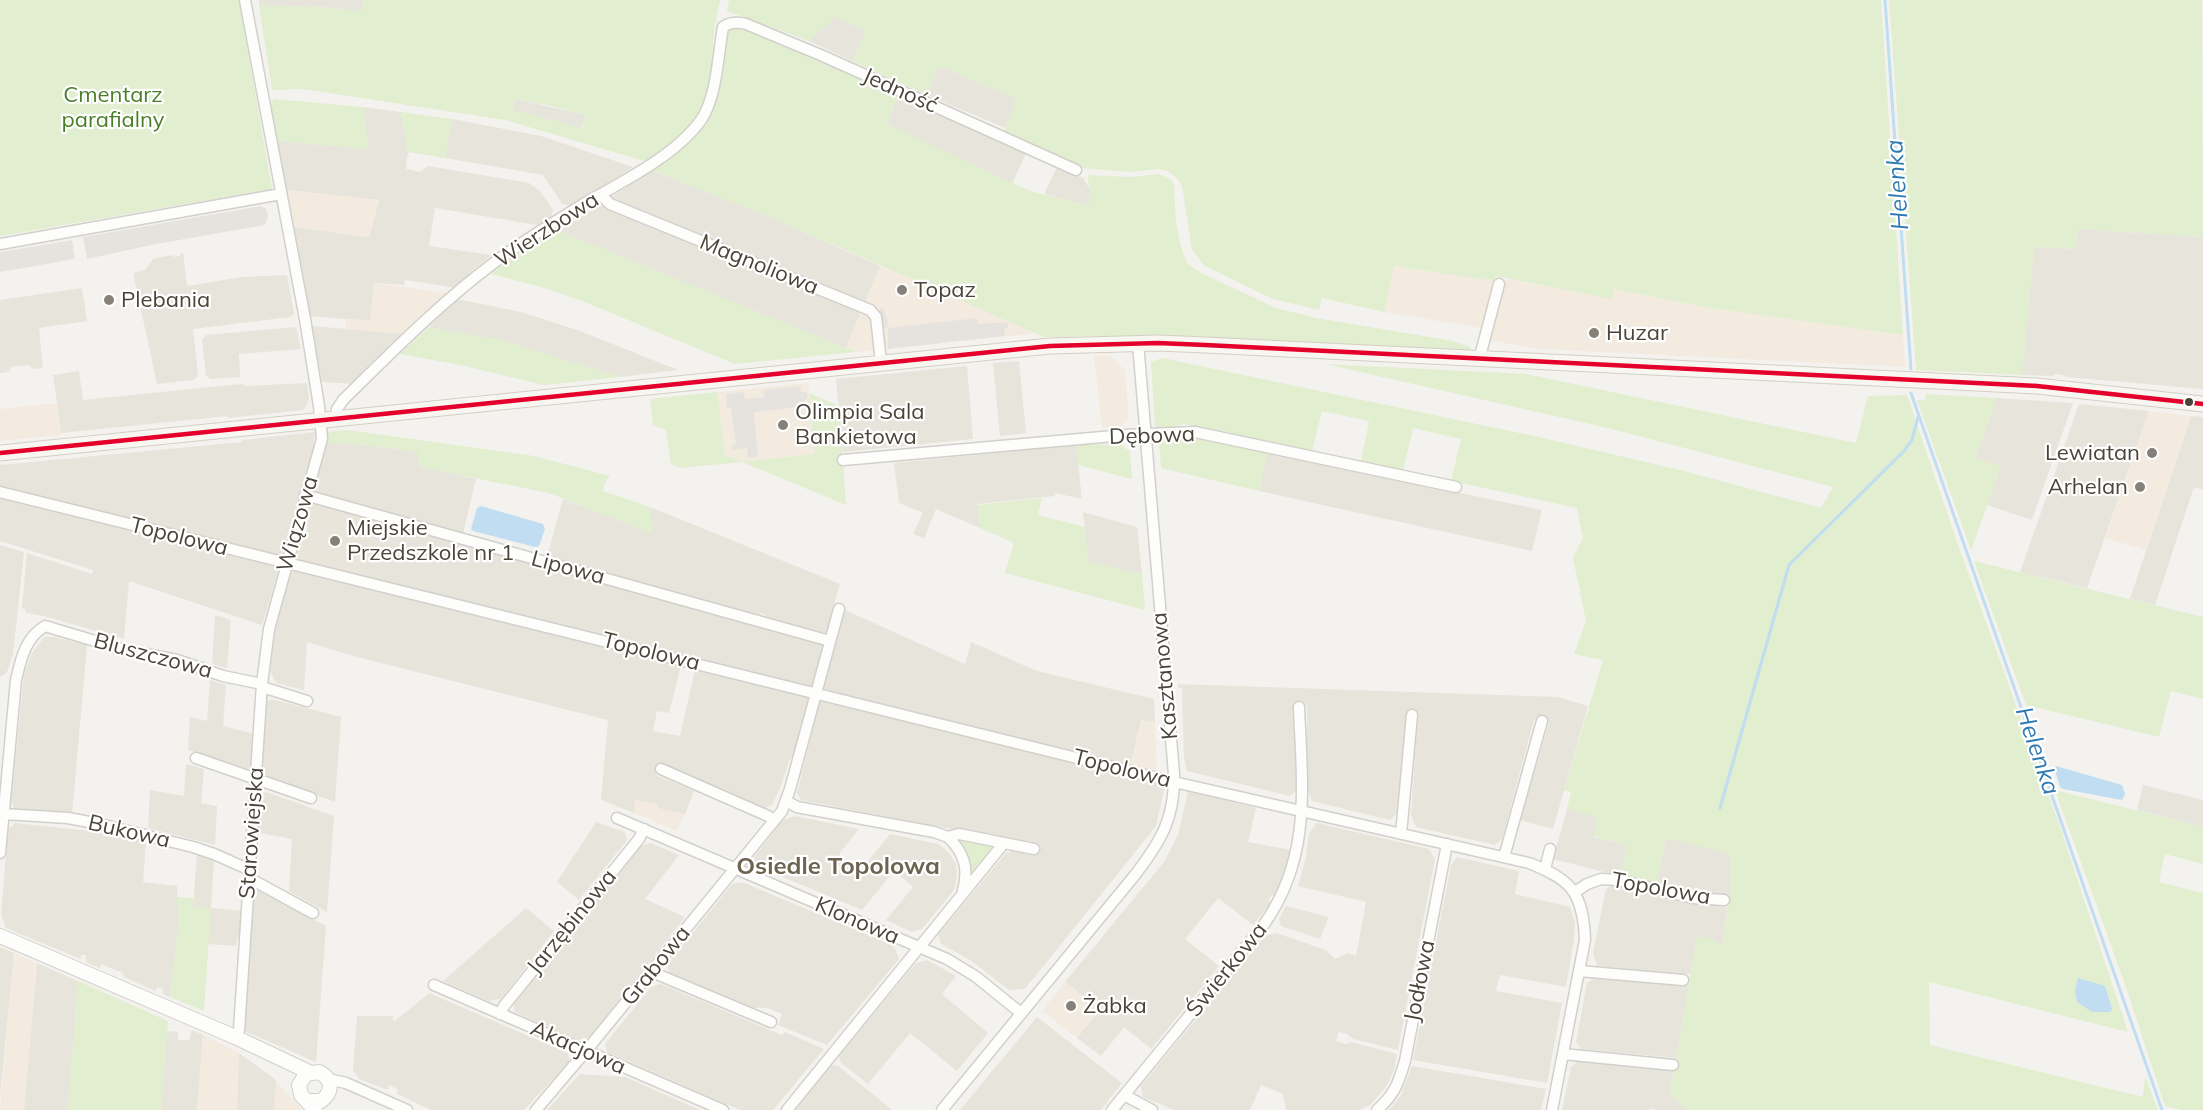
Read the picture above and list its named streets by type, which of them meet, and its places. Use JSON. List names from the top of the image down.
{
  "streets": {
    "street": [
      "Jedność",
      "Wierzbowa",
      "Magnoliowa",
      "Dębowa",
      "Wiązowa",
      "Topolowa",
      "Lipowa",
      "Bluszczowa",
      "Kasztanowa",
      "Bukowa",
      "Starowiejska",
      "Klonowa",
      "Jarzębinowa",
      "Grabowa",
      "Świerkowa",
      "Jodłowa",
      "Akacjowa"
    ]
  },
  "crossings": [
    ["Jedność", "Wierzbowa"],
    ["Wierzbowa", "Magnoliowa"],
    ["Dębowa", "Kasztanowa"],
    ["Wiązowa", "Topolowa"],
    ["Wiązowa", "Lipowa"],
    ["Wiązowa", "Starowiejska"],
    ["Topolowa", "Kasztanowa"],
    ["Topolowa", "Grabowa"],
    ["Topolowa", "Świerkowa"],
    ["Topolowa", "Jodłowa"],
    ["Lipowa", "Grabowa"],
    ["Bluszczowa", "Bukowa"],
    ["Bluszczowa", "Starowiejska"],
    ["Kasztanowa", "Klonowa"],
    ["Bukowa", "Starowiejska"],
    ["Klonowa", "Jarzębinowa"],
    ["Klonowa", "Grabowa"],
    ["Jarzębinowa", "Akacjowa"],
    ["Grabowa", "Akacjowa"]
  ],
  "districts": ["Osiedle Topolowa"],
  "water": ["Helenka"],
  "parks": ["Cmentarz parafialny"],
  "places": [
    "Topaz",
    "Plebania",
    "Huzar",
    "Olimpia Sala Bankietowa",
    "Lewiatan",
    "Arhelan",
    "Miejskie Przedszkole nr 1",
    "Żabka"
  ]
}
